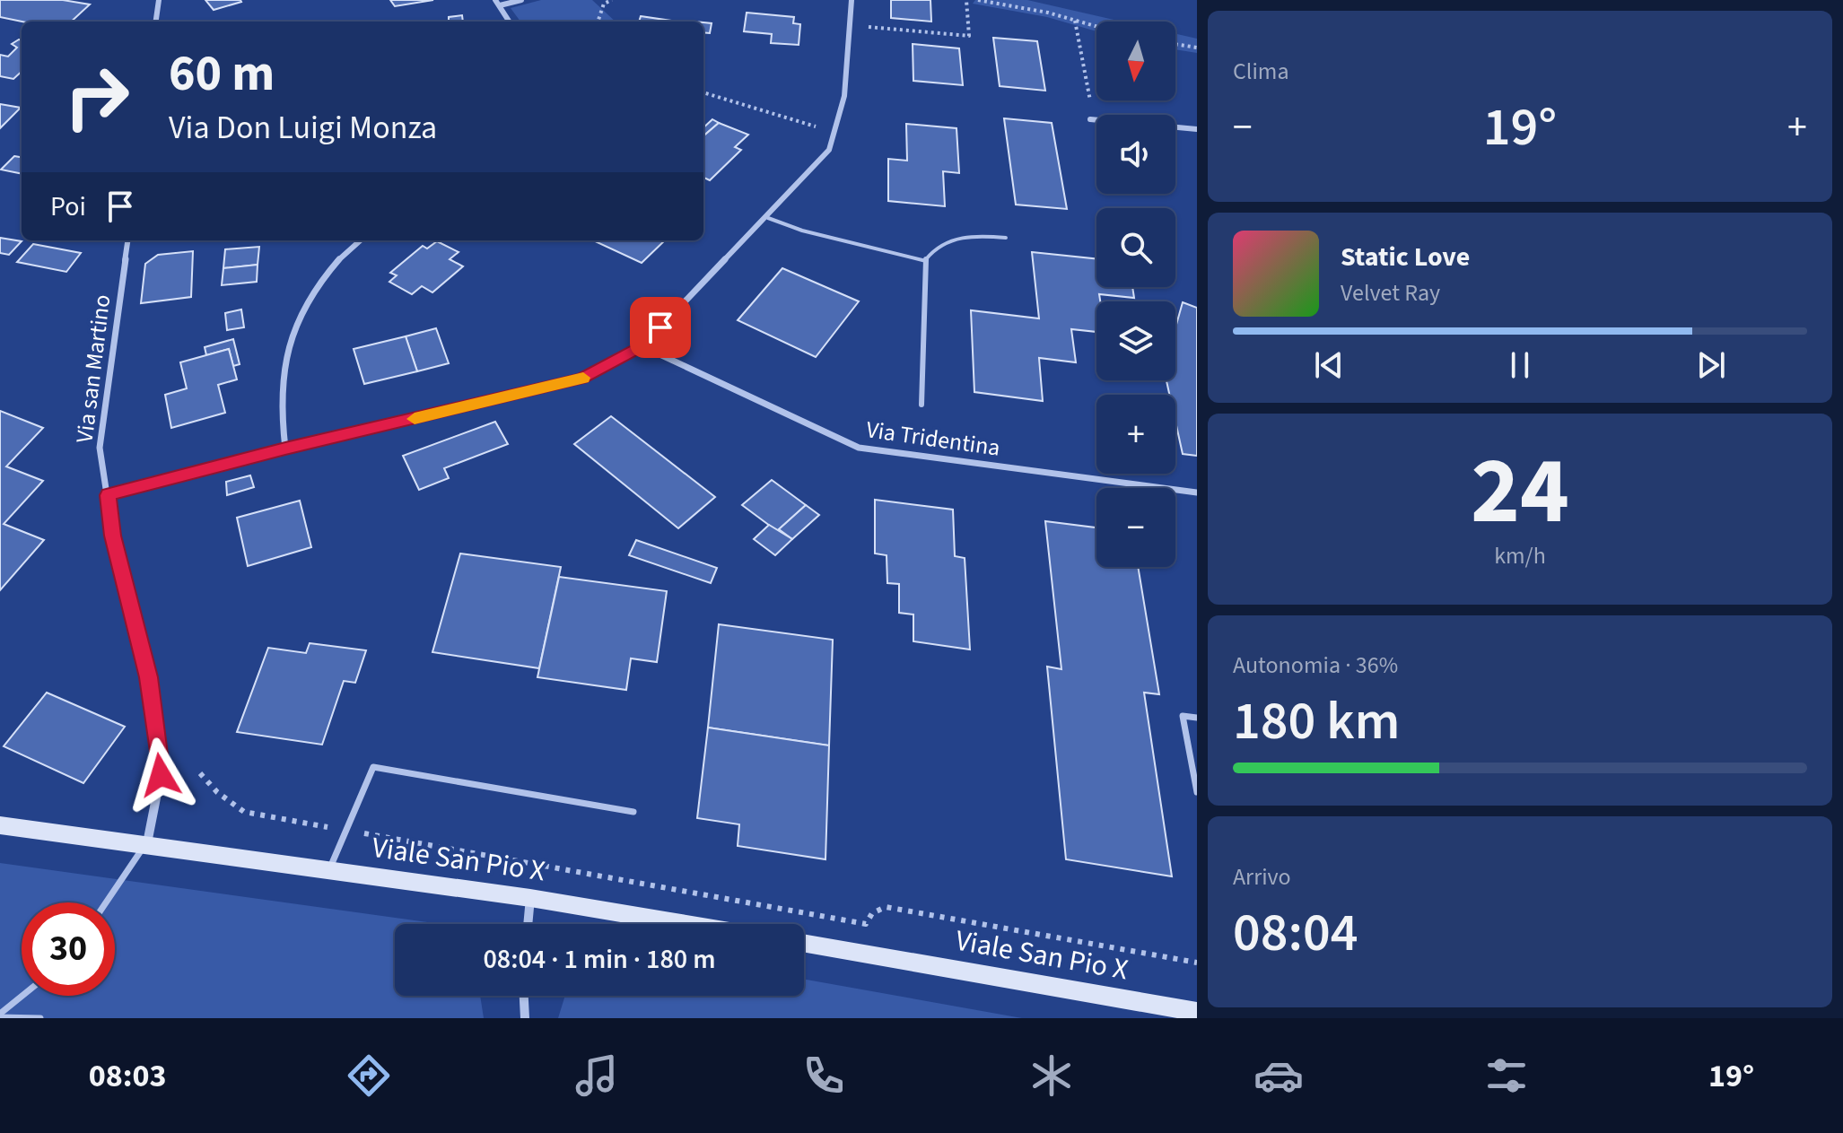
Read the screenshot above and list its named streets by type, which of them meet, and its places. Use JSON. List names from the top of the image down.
{
  "streets": {
    "street": ["Via san Martino", "Via Tridentina", "Viale San Pio X"]
  },
  "crossings": [
    ["Via san Martino", "Viale San Pio X"]
  ],
  "north": "bottom",
  "page": {
    "tile": [
      "Clima",
      ["24", "km/h"],
      ["Autonomia · 36%", "180 km"],
      ["Arrivo", "08:04"]
    ],
    "map_buttons": ["+", "−"],
    "turn": ["60 m", "Via Don Luigi Monza"],
    "heat": ["−", "19°", "+"],
    "then": "Poi",
    "song": ["Static Love", "Velvet Ray"],
    "limit": "30",
    "trip": "08:04 · 1 min · 180 m",
    "tabs": ["08:03", "19°"]
  }
}
